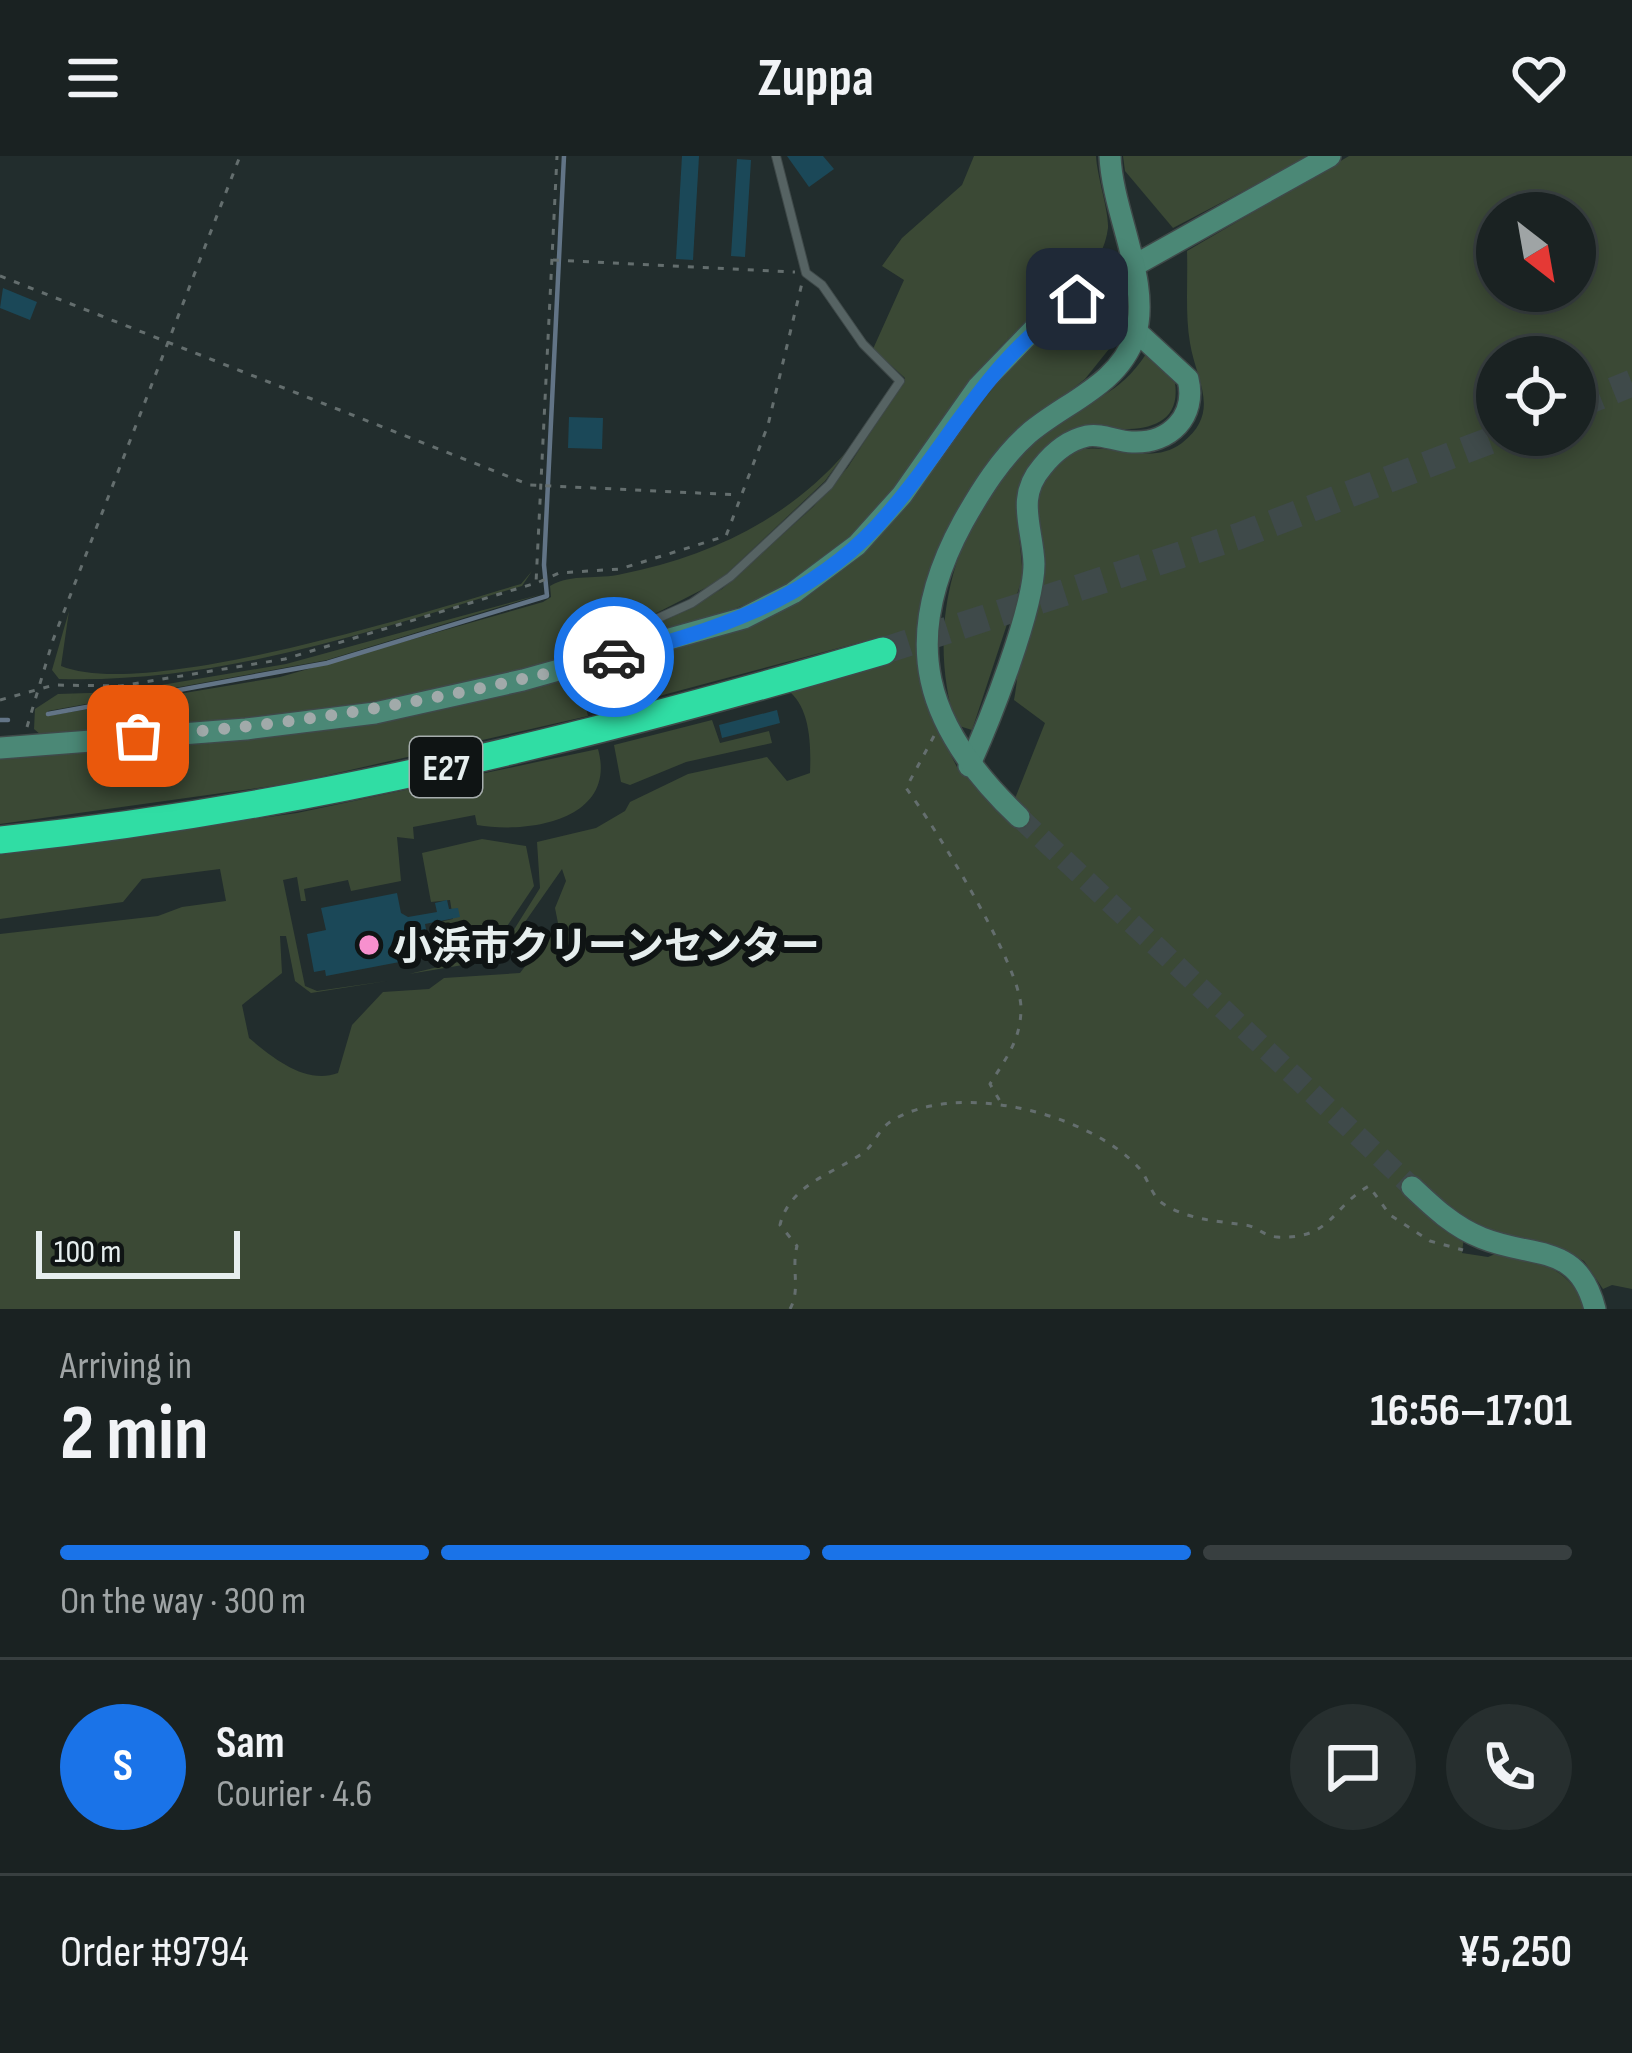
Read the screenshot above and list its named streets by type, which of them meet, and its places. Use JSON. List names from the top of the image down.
{
  "streets": {
    "highway": ["E27"]
  },
  "places": ["小浜市クリーンセンター"],
  "scale_bar": "100 m",
  "north": "bottom right",
  "page": {
    "header": "Zuppa",
    "scale": "100 m",
    "heading": ["2 min", "Arriving in", "16:56–17:01"],
    "panel": [
      "Sam",
      "Courier · 4.6",
      "Order #9794",
      "¥5,250"
    ],
    "bar": "On the way · 300 m",
    "round": "S"
  }
}
